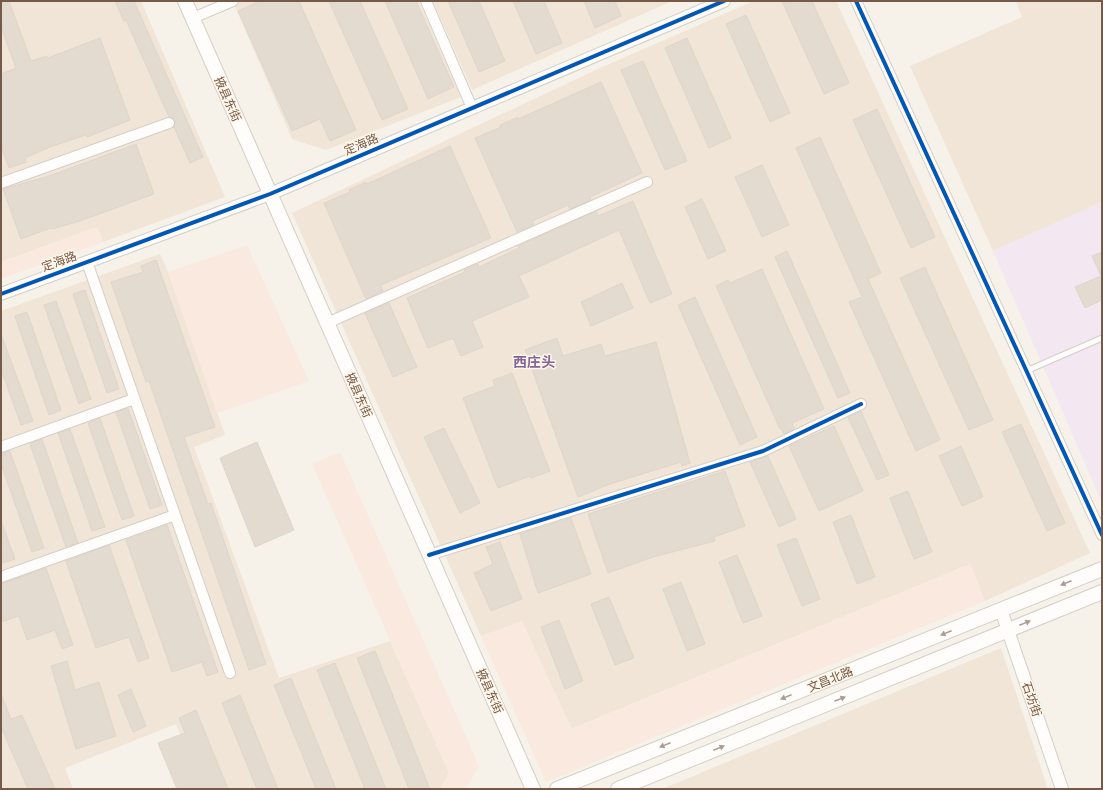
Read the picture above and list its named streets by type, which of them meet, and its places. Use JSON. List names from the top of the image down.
{
  "streets": {
    "main road": ["掖县东街", "文昌北路"],
    "street": ["定海路", "石坊街"]
  },
  "crossings": [
    ["掖县东街", "定海路"],
    ["文昌北路", "石坊街"]
  ],
  "districts": ["西庄头"]
}
